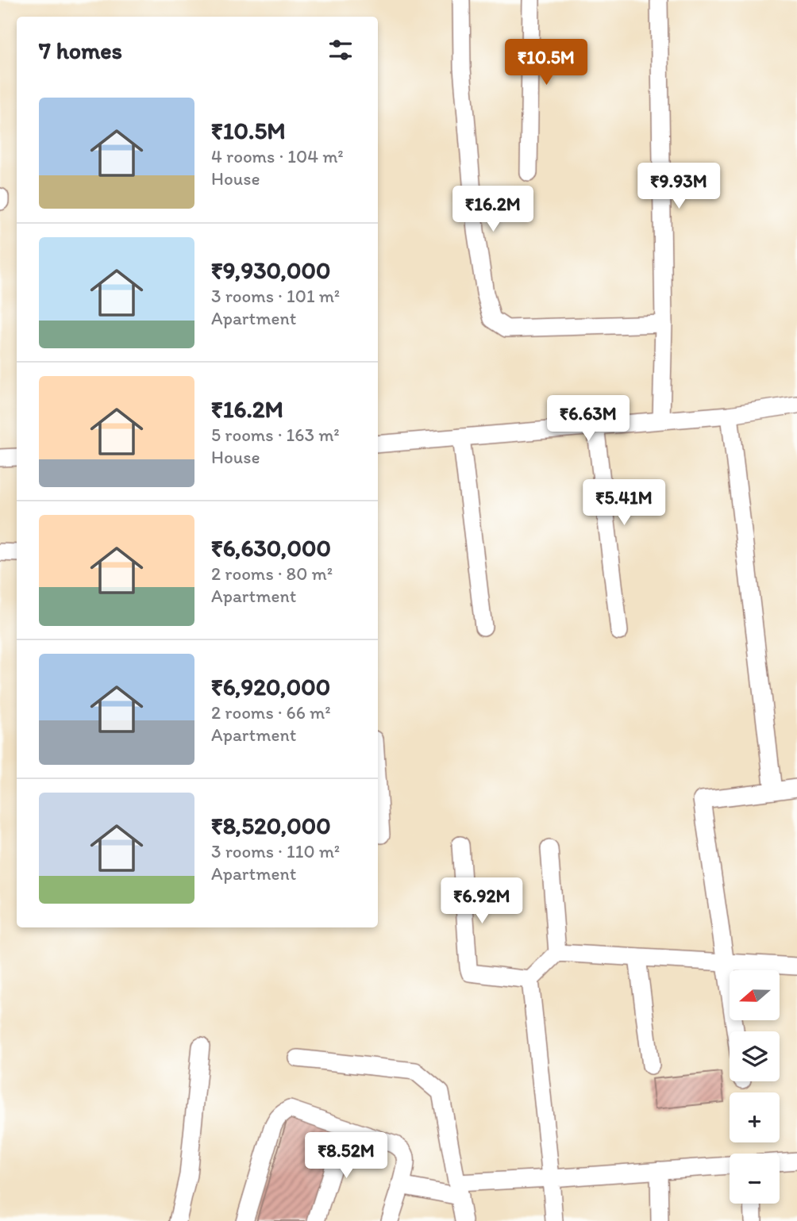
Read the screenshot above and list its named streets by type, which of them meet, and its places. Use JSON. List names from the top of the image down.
{
  "north": "left",
  "page": {
    "heading": "7 homes",
    "price": [
      "₹10.5M",
      "₹9.93M",
      "₹16.2M",
      "₹6.63M",
      "₹5.41M",
      "₹6.92M",
      "₹8.52M"
    ],
    "list": [
      {
        "name": "₹10.5M",
        "note": "4 rooms · 104 m² · House"
      },
      {
        "name": "₹9,930,000",
        "note": "3 rooms · 101 m² · Apartment"
      },
      {
        "name": "₹16.2M",
        "note": "5 rooms · 163 m² · House"
      },
      {
        "name": "₹6,630,000",
        "note": "2 rooms · 80 m² · Apartment"
      },
      {
        "name": "₹6,920,000",
        "note": "2 rooms · 66 m² · Apartment"
      },
      {
        "name": "₹8,520,000",
        "note": "3 rooms · 110 m² · Apartment"
      }
    ],
    "map_buttons": ["+", "−"]
  }
}
